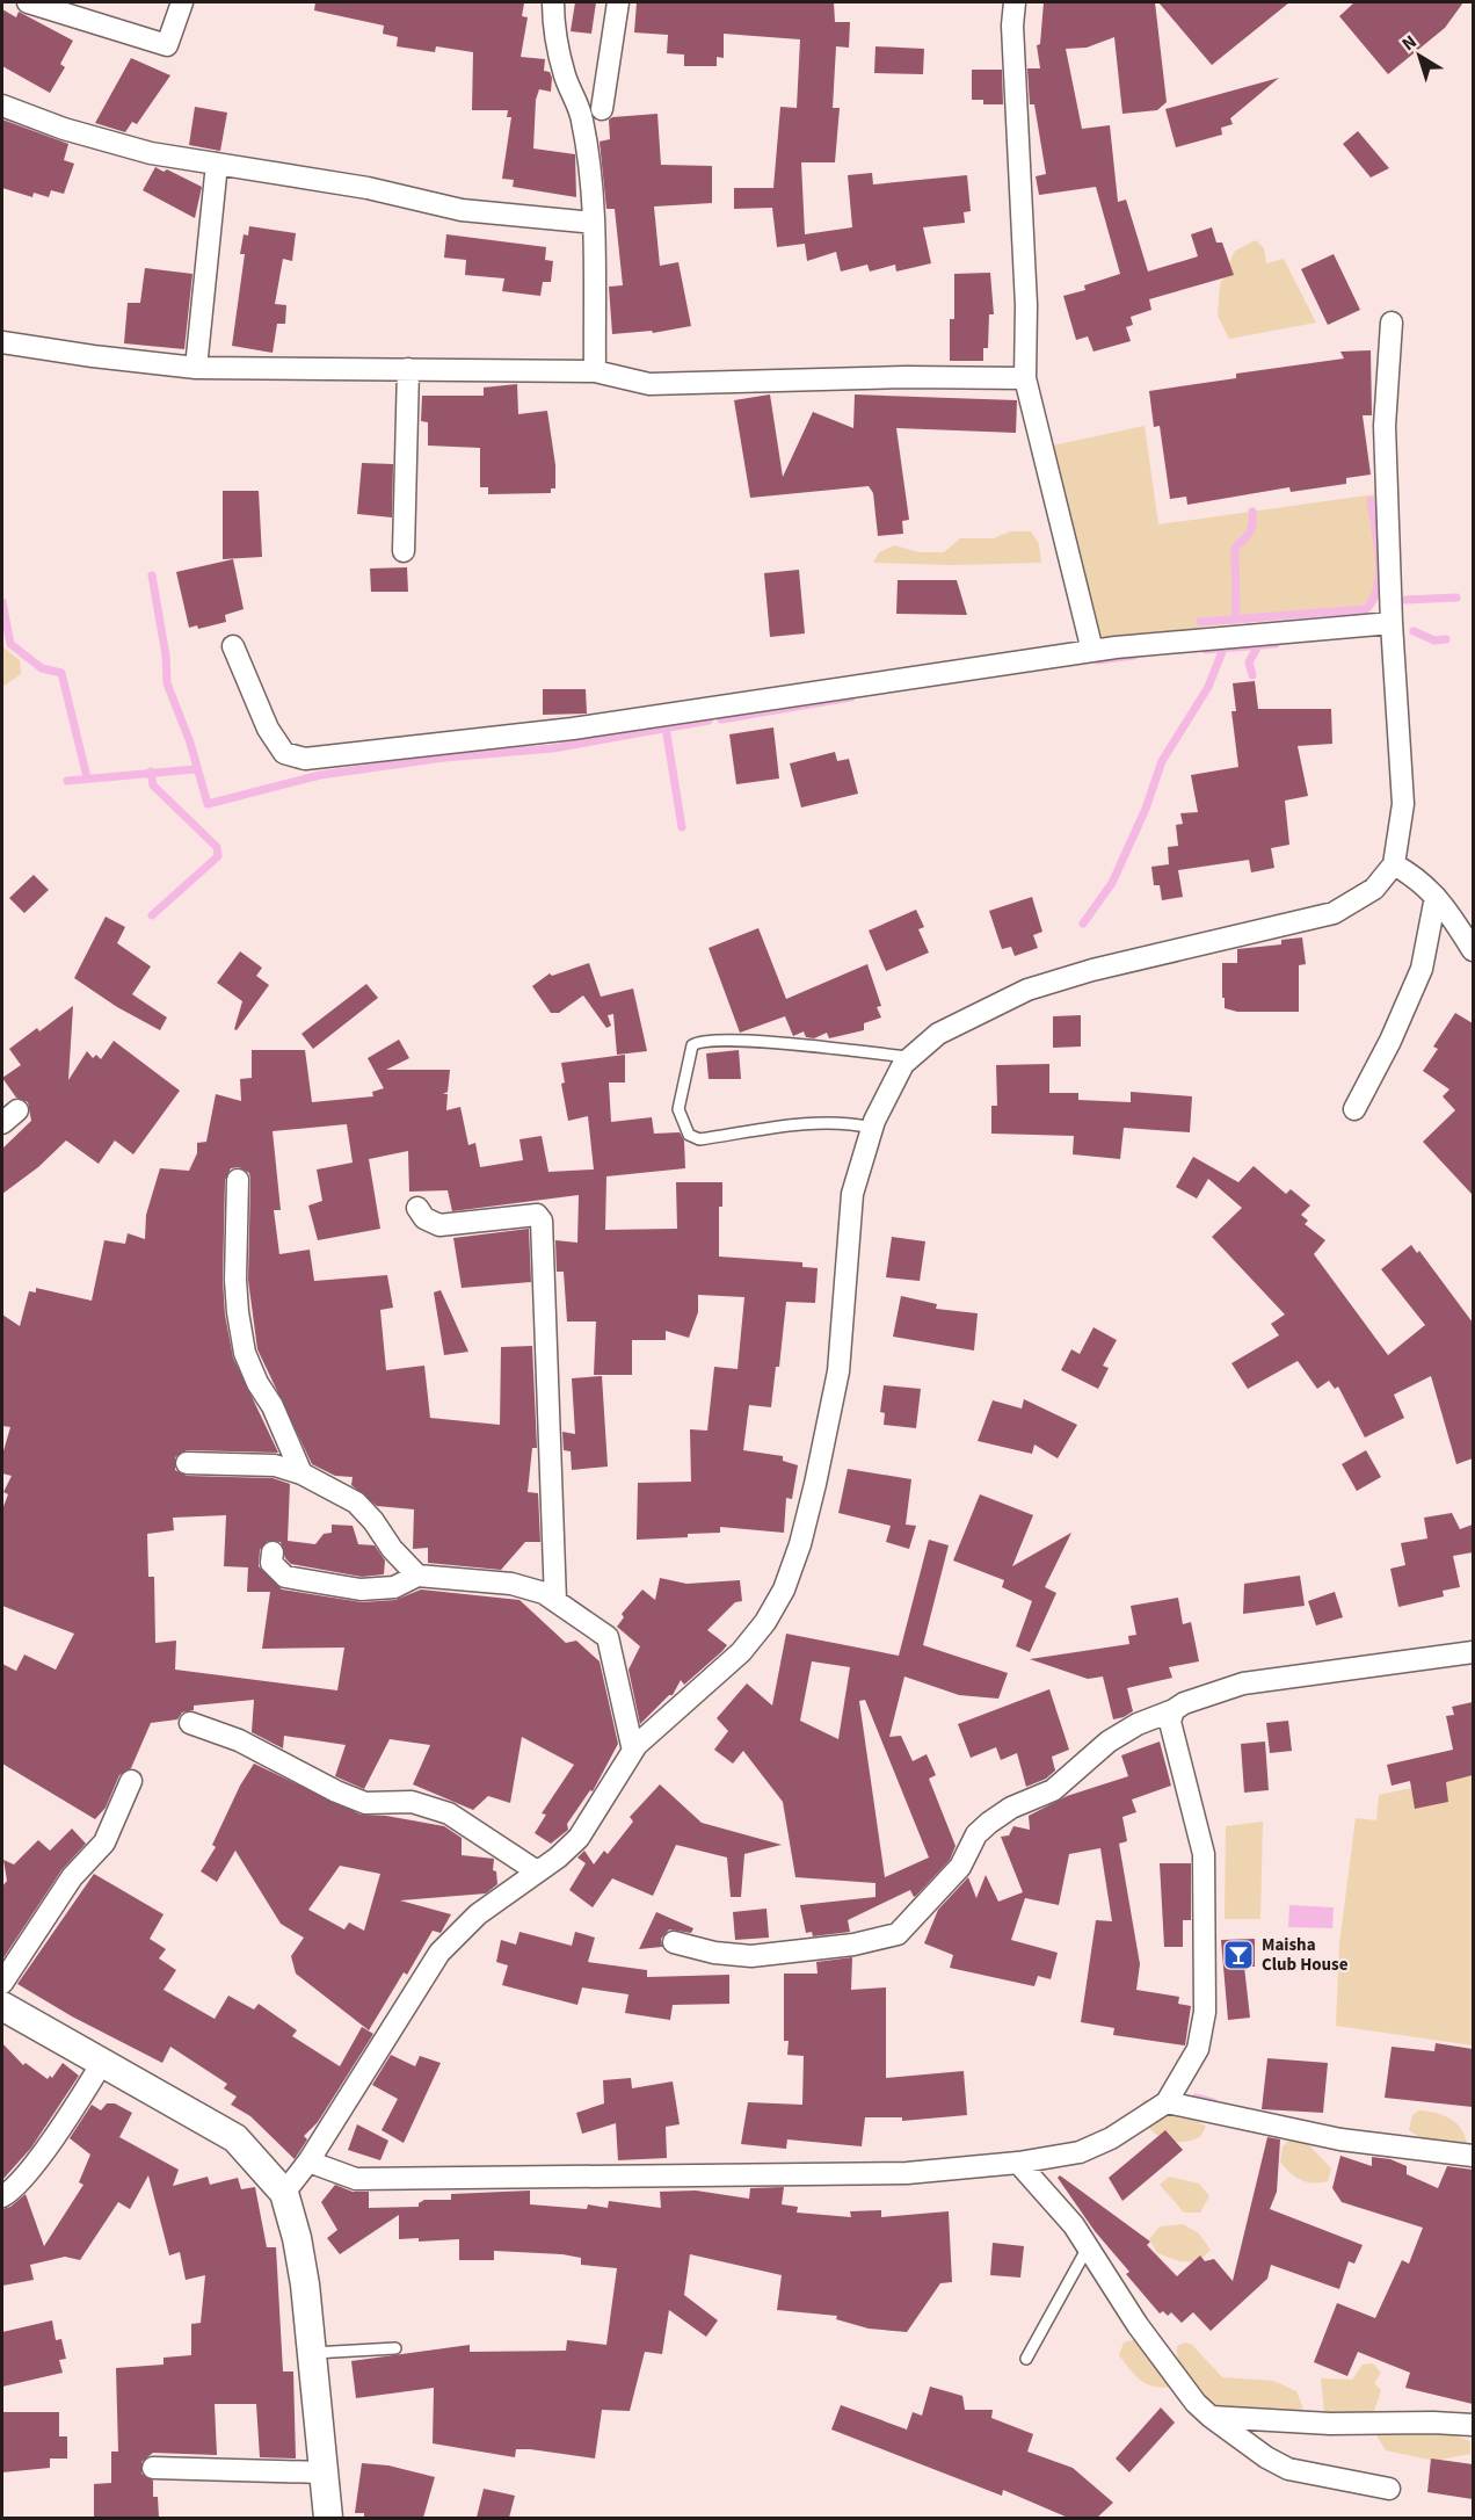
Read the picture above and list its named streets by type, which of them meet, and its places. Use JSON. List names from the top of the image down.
{
  "places": {
    "bar": ["Maisha Club House"]
  },
  "north": "top left"
}
